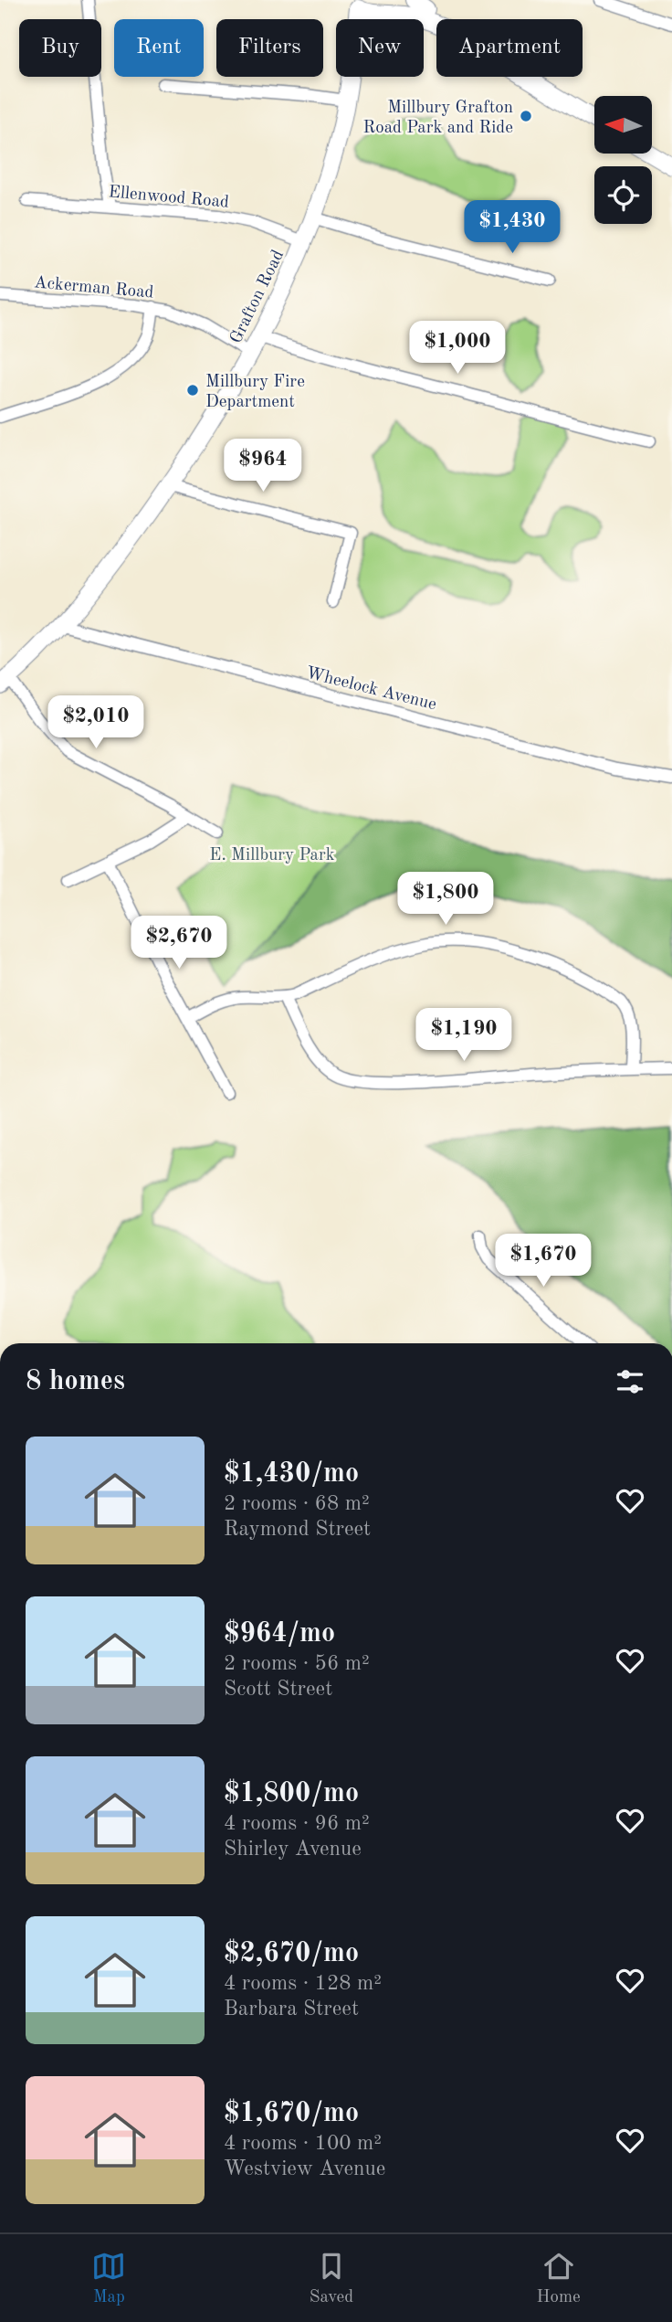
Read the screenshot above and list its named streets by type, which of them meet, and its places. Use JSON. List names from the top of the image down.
{
  "streets": {
    "highway": ["Grafton Road"],
    "street": ["Ellenwood Road", "Ackerman Road", "Wheelock Avenue"]
  },
  "crossings": [
    ["Ellenwood Road", "Grafton Road"],
    ["Ackerman Road", "Grafton Road"],
    ["Grafton Road", "Wheelock Avenue"]
  ],
  "parks": ["E. Millbury Park"],
  "places": ["Millbury Grafton Road Park and Ride", "Millbury Fire Department"],
  "north": "left",
  "page": {
    "chip": [
      "Buy",
      "Rent",
      "Filters",
      "New",
      "Apartment"
    ],
    "price": [
      "$1,430",
      "$1,000",
      "$964",
      "$2,010",
      "$1,800",
      "$2,670",
      "$1,190",
      "$1,670"
    ],
    "heading": "8 homes",
    "list": [
      {
        "name": "$1,430/mo",
        "note": "2 rooms · 68 m² · Raymond Street"
      },
      {
        "name": "$964/mo",
        "note": "2 rooms · 56 m² · Scott Street"
      },
      {
        "name": "$1,800/mo",
        "note": "4 rooms · 96 m² · Shirley Avenue"
      },
      {
        "name": "$2,670/mo",
        "note": "4 rooms · 128 m² · Barbara Street"
      },
      {
        "name": "$1,670/mo",
        "note": "4 rooms · 100 m² · Westview Avenue"
      }
    ],
    "tabs": ["Map", "Saved", "Home"]
  }
}
